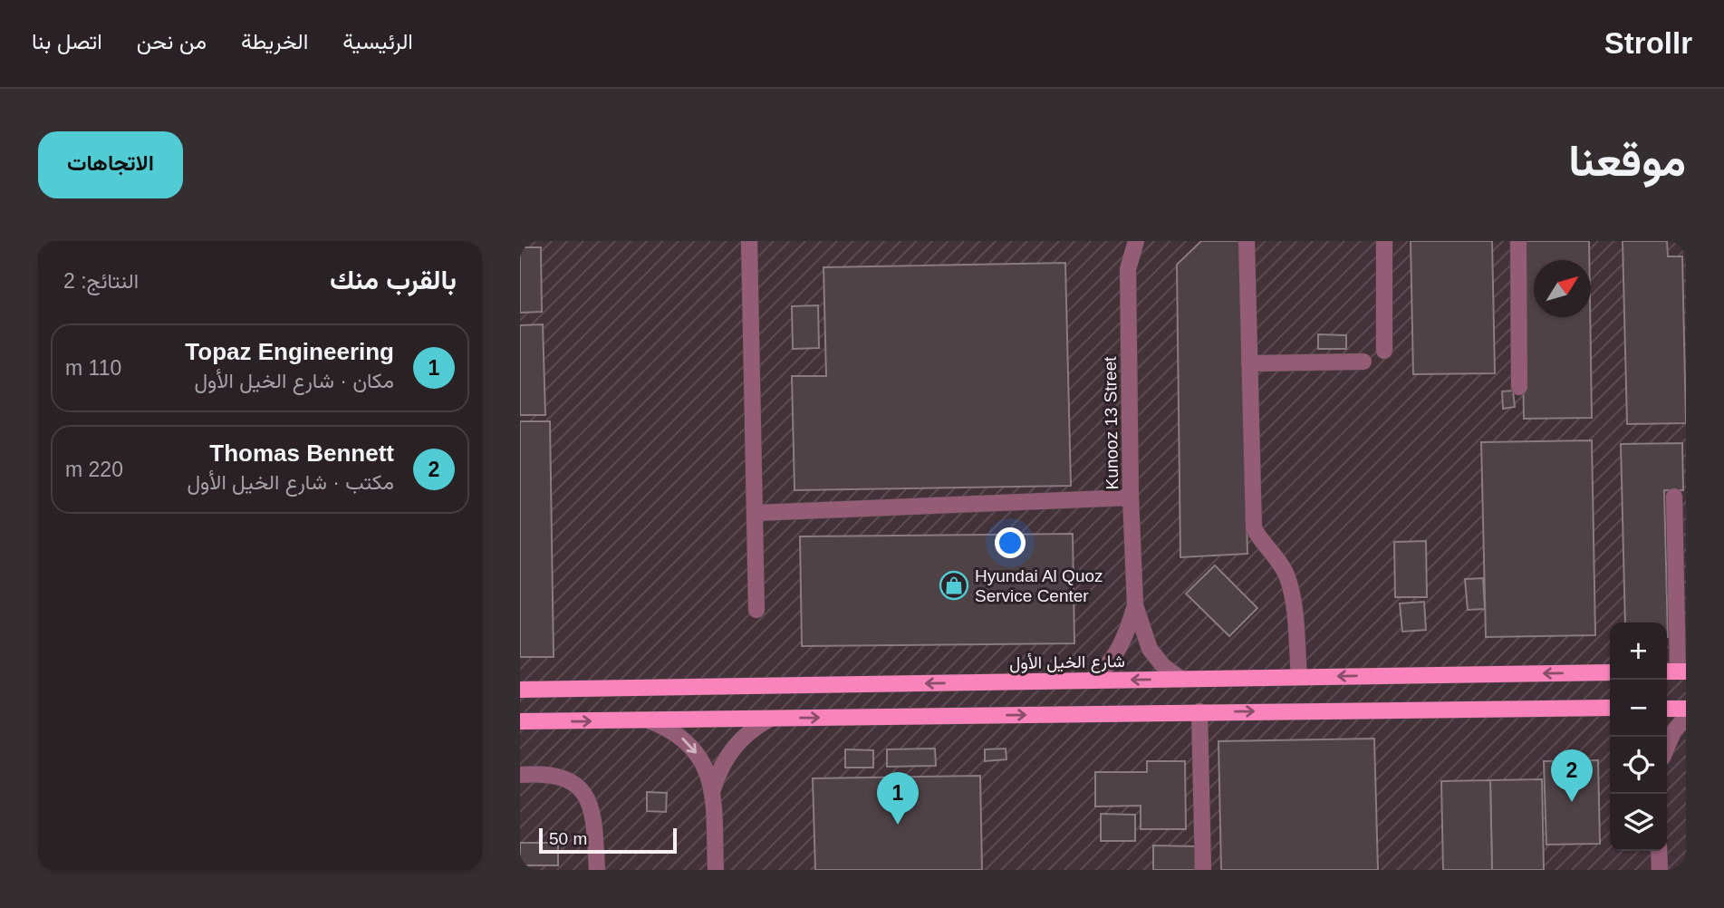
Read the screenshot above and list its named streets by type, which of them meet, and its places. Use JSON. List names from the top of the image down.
{
  "streets": {
    "main road": ["شارع الخيل الأول"],
    "street": ["Kunooz 13 Street"]
  },
  "crossings": [
    ["Kunooz 13 Street", "شارع الخيل الأول"]
  ],
  "places": {
    "shop": ["Hyundai Al Quoz Service Center"]
  },
  "scale_bar": "50 m",
  "north": "top right",
  "page": {
    "header": "Strollr",
    "nav": [
      "الرئيسية",
      "الخريطة",
      "من نحن",
      "اتصل بنا"
    ],
    "title": "موقعنا",
    "buttons": "الاتجاهات",
    "heading": ["بالقرب منك", "النتائج: 2"],
    "list": [
      {
        "mark": "1",
        "name": "Topaz Engineering",
        "note": "مكان · شارع الخيل الأول",
        "value": "110 m"
      },
      {
        "mark": "2",
        "name": "Thomas Bennett",
        "note": "مكتب · شارع الخيل الأول",
        "value": "220 m"
      }
    ],
    "map_buttons": ["+", "−"],
    "pins": ["2", "1"],
    "scale": "50 m"
  }
}
